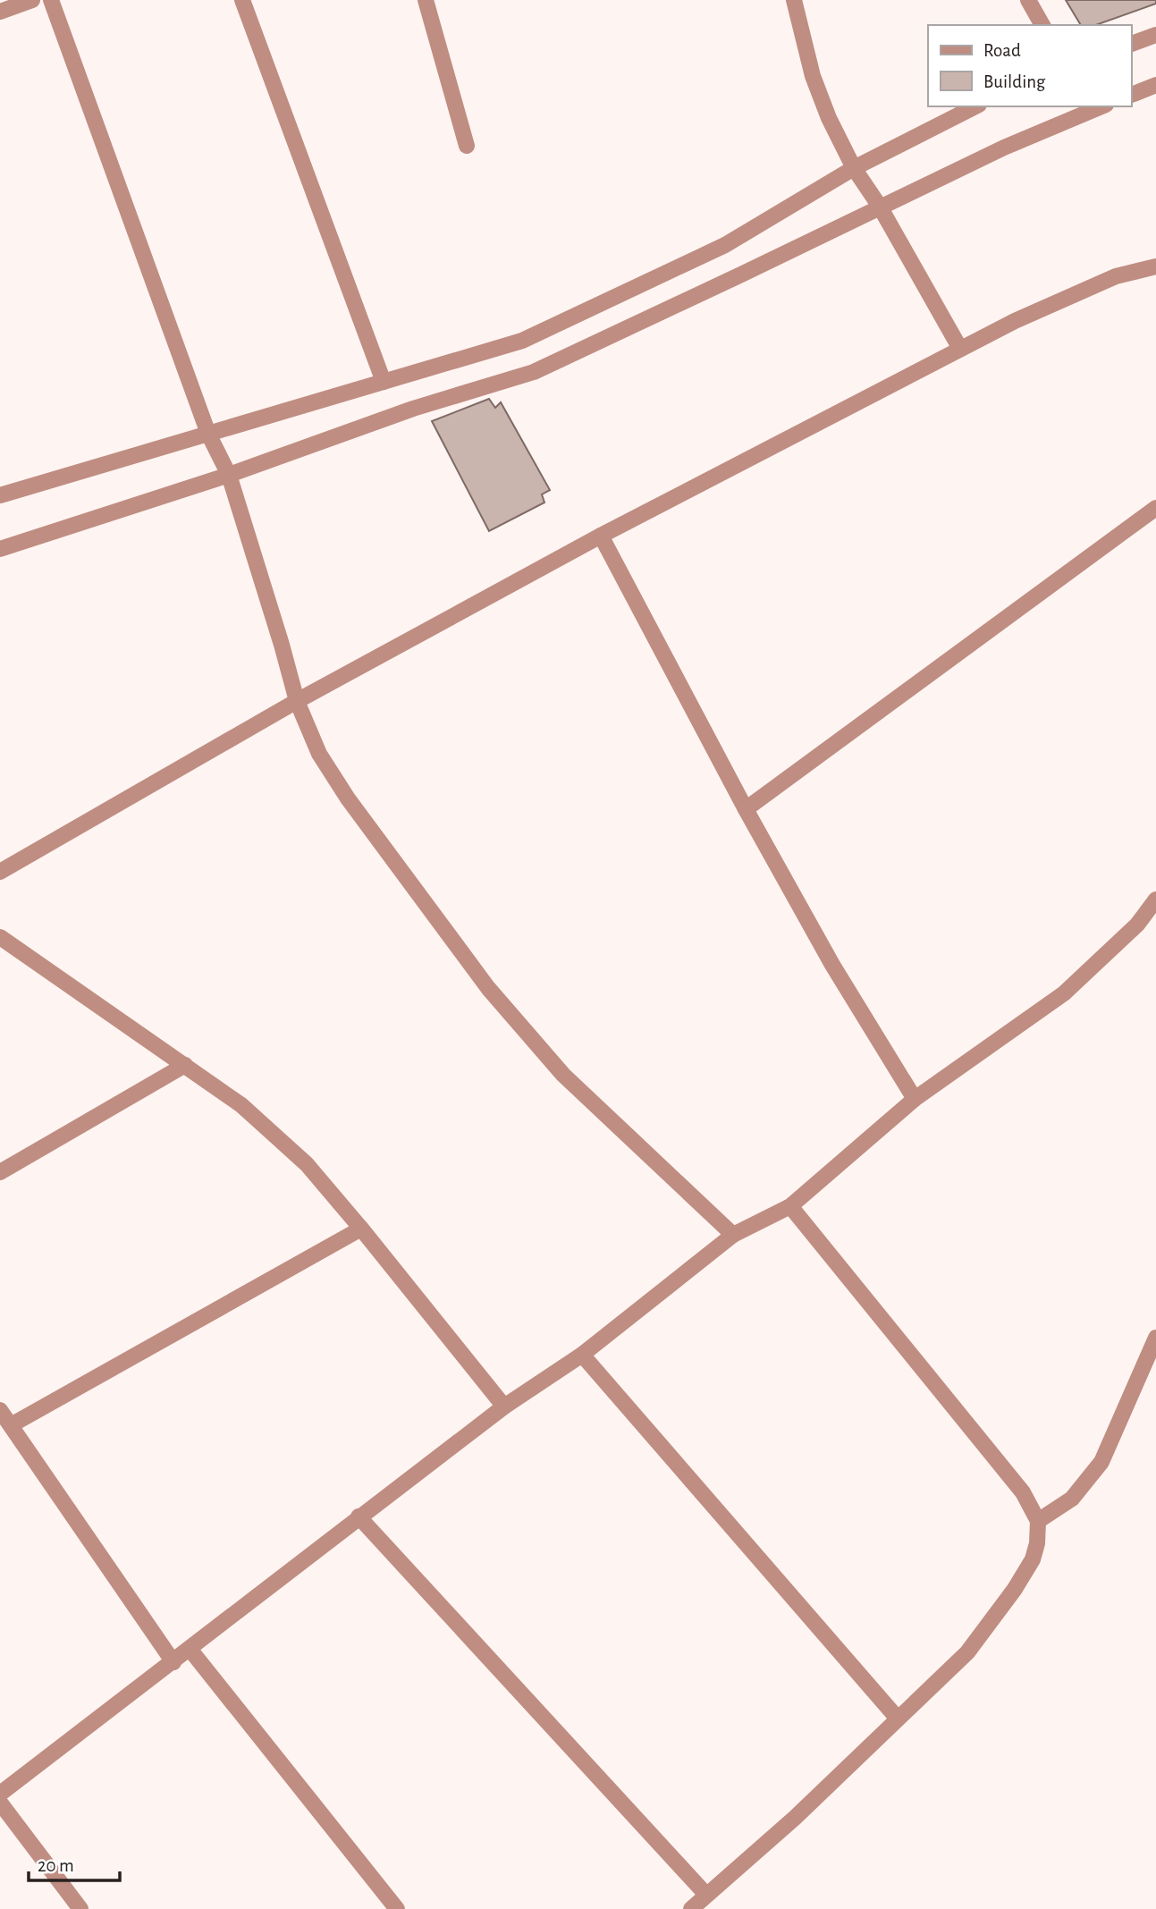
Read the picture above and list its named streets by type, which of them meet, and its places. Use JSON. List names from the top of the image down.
{
  "legend": ["Road", "Building"],
  "scale_bar": "20 m"
}
